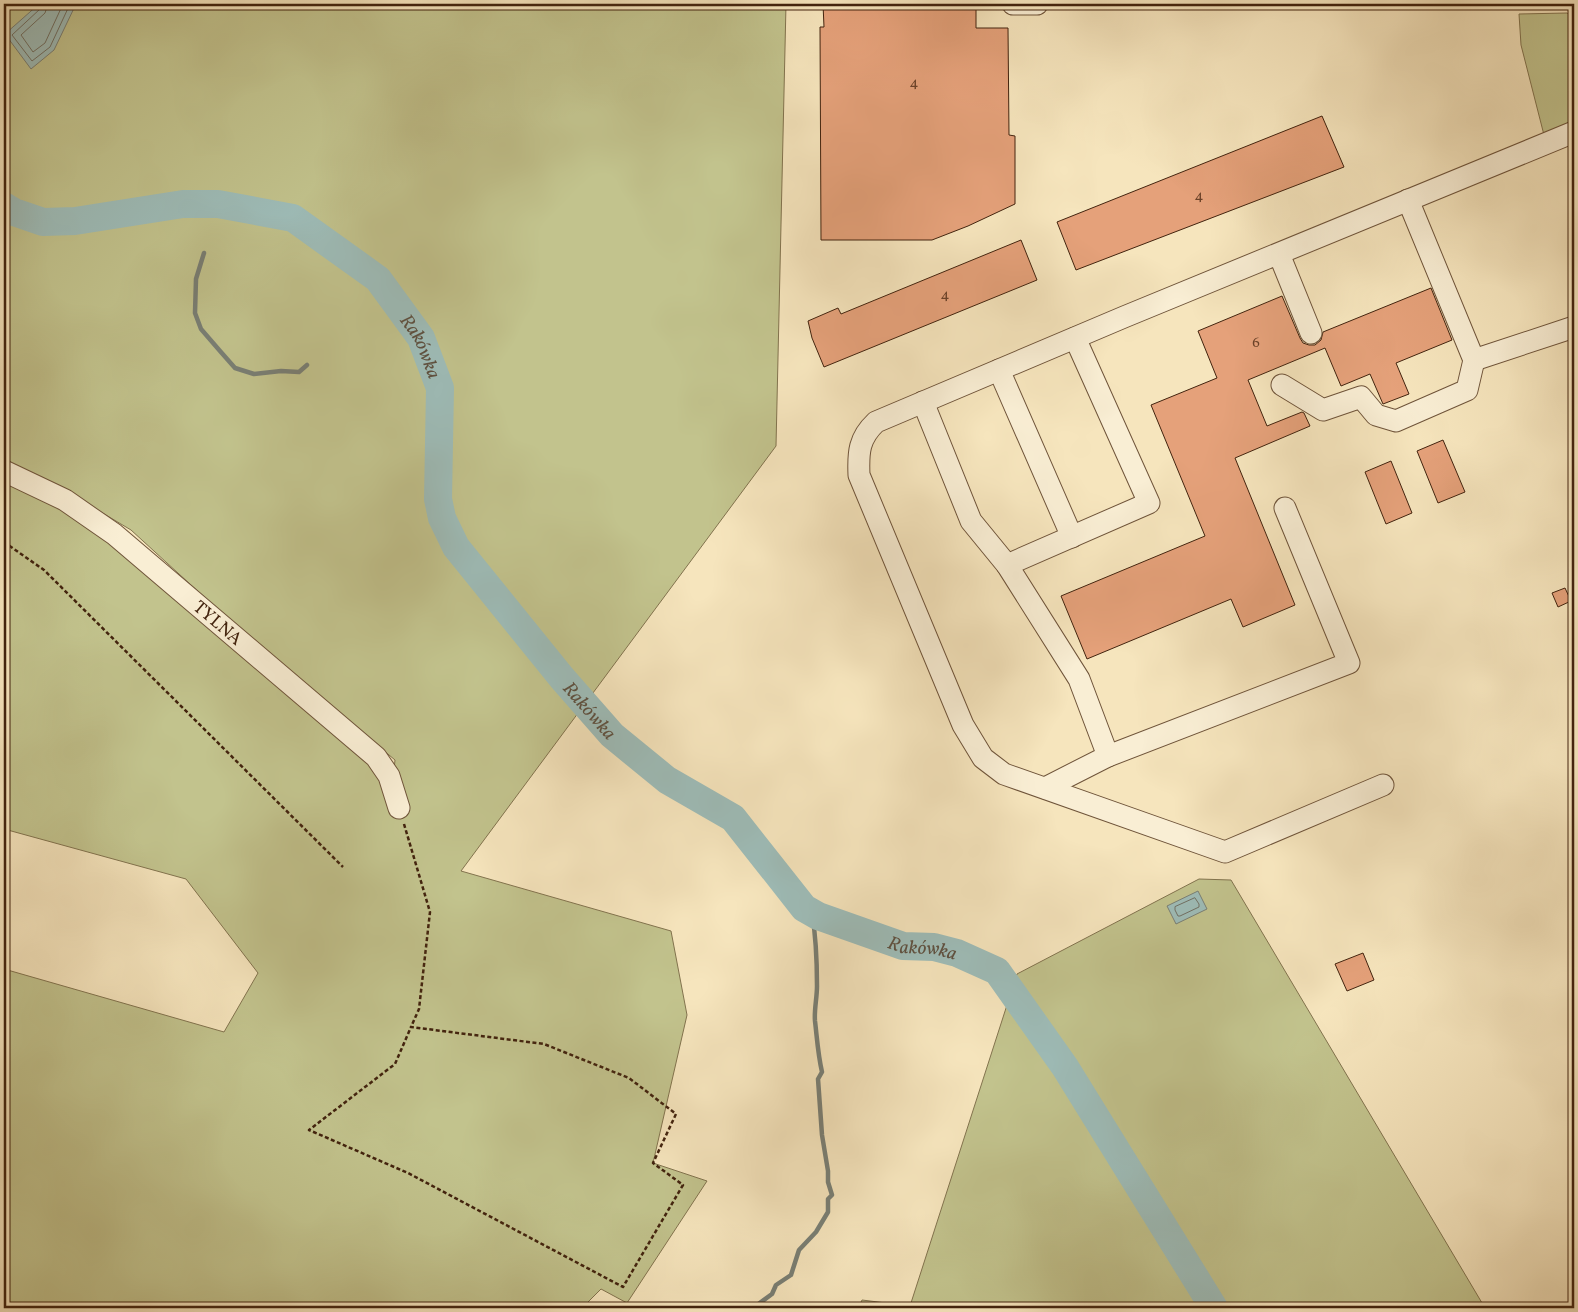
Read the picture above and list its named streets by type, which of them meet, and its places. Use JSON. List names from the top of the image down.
{
  "streets": {
    "street": ["TYLNA"]
  },
  "water": ["Rakówka"],
  "house_numbers": [
    "4",
    "4",
    "4",
    "6"
  ]
}
